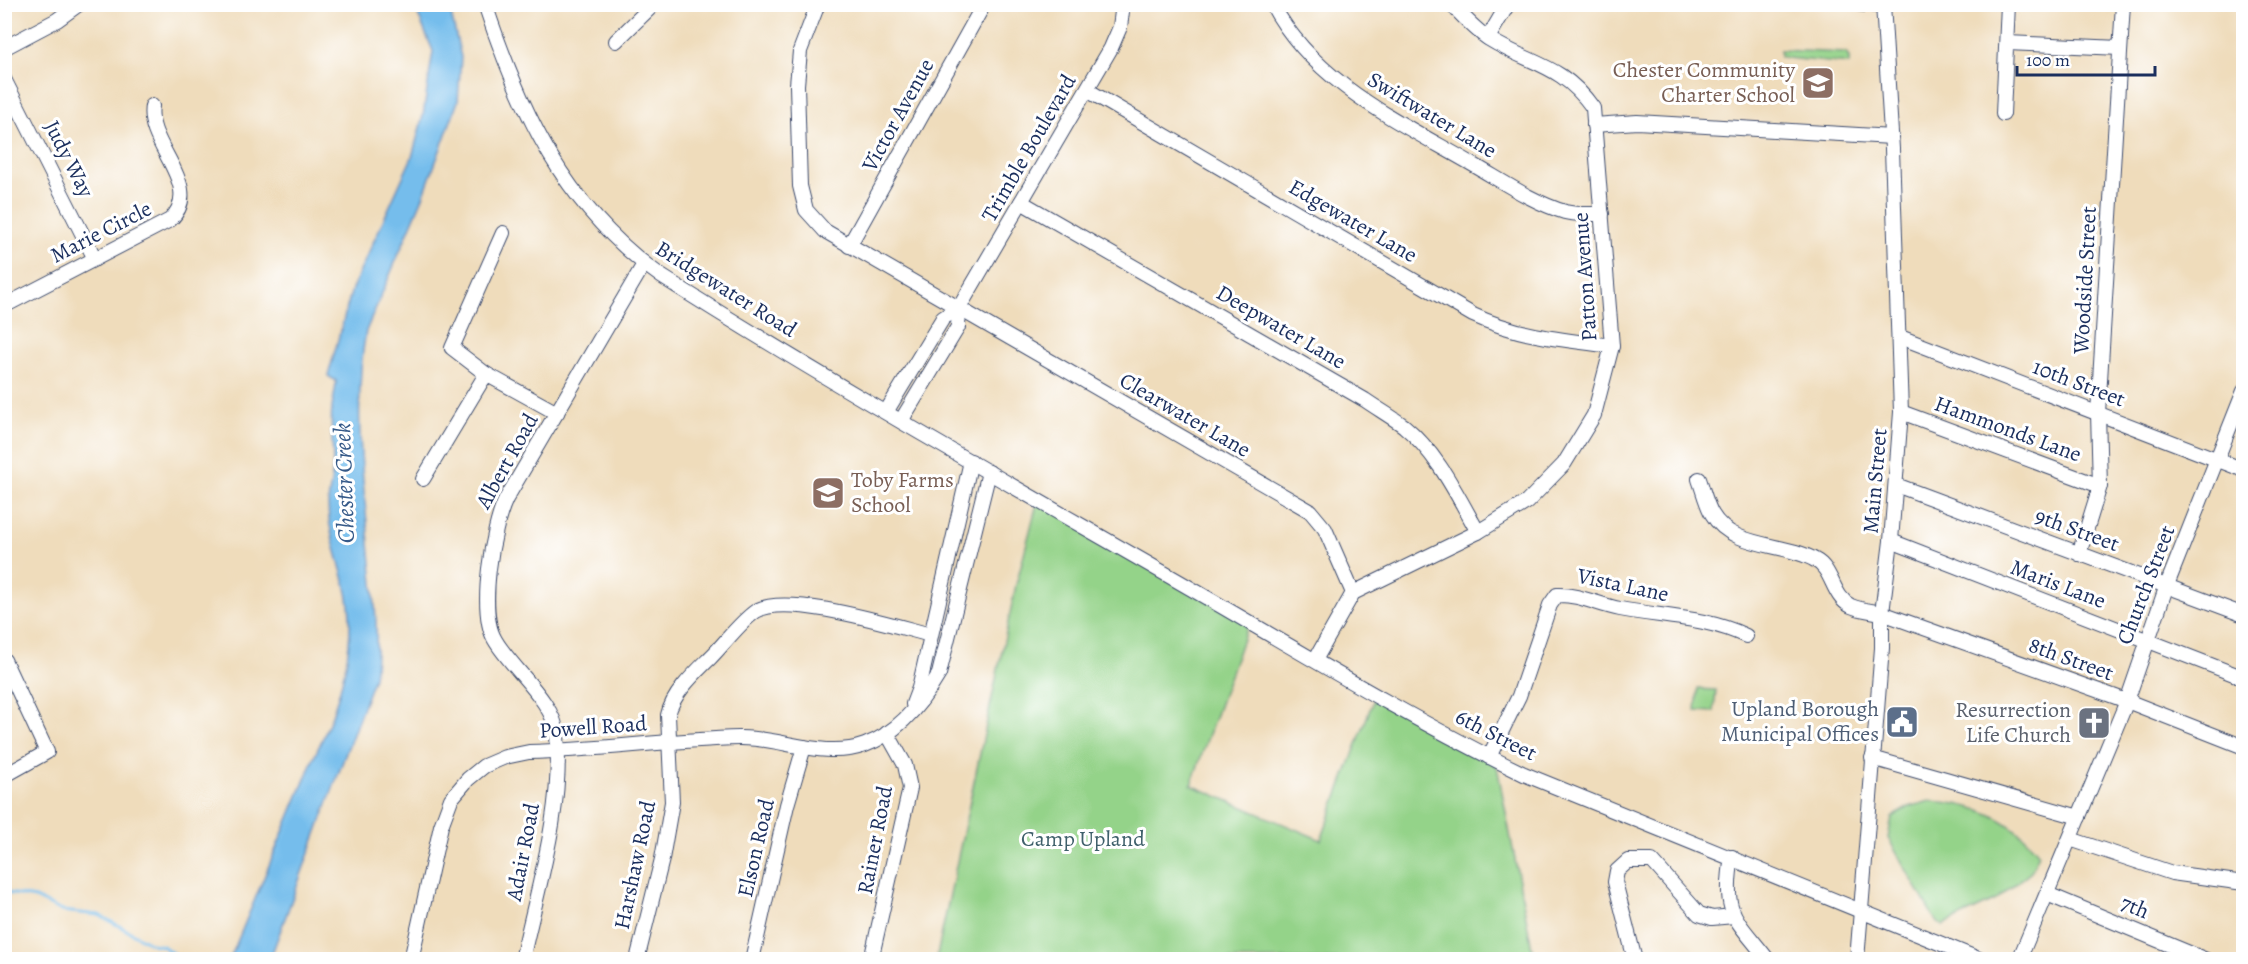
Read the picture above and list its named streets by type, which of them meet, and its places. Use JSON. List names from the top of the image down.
{
  "streets": {
    "street": [
      "Victor Avenue",
      "Swiftwater Lane",
      "Trimble Boulevard",
      "Judy Way",
      "Edgewater Lane",
      "Marie Circle",
      "Patton Avenue",
      "Woodside Street",
      "Bridgewater Road",
      "Deepwater Lane",
      "10th Street",
      "Clearwater Lane",
      "Hammonds Lane",
      "Albert Road",
      "Main Street",
      "9th Street",
      "Maris Lane",
      "Vista Lane",
      "Church Street",
      "8th Street",
      "Powell Road",
      "6th Street",
      "Rainer Road",
      "Elson Road",
      "Adair Road",
      "Harshaw Road",
      "7th"
    ]
  },
  "crossings": [
    ["Victor Avenue", "Clearwater Lane"],
    ["Swiftwater Lane", "Patton Avenue"],
    ["Trimble Boulevard", "Edgewater Lane"],
    ["Trimble Boulevard", "Bridgewater Road"],
    ["Trimble Boulevard", "Deepwater Lane"],
    ["Trimble Boulevard", "Clearwater Lane"],
    ["Judy Way", "Marie Circle"],
    ["Edgewater Lane", "Patton Avenue"],
    ["Patton Avenue", "Deepwater Lane"],
    ["Patton Avenue", "Clearwater Lane"],
    ["Woodside Street", "10th Street"],
    ["Woodside Street", "Hammonds Lane"],
    ["Woodside Street", "9th Street"],
    ["Bridgewater Road", "Albert Road"],
    ["Bridgewater Road", "Powell Road"],
    ["Bridgewater Road", "6th Street"],
    ["10th Street", "Main Street"],
    ["10th Street", "Church Street"],
    ["Hammonds Lane", "Main Street"],
    ["Albert Road", "Powell Road"],
    ["Albert Road", "Adair Road"],
    ["Main Street", "9th Street"],
    ["Main Street", "Maris Lane"],
    ["Main Street", "8th Street"],
    ["Main Street", "6th Street"],
    ["9th Street", "Church Street"],
    ["Maris Lane", "Church Street"],
    ["Vista Lane", "6th Street"],
    ["Church Street", "8th Street"],
    ["Church Street", "7th"],
    ["Powell Road", "Rainer Road"],
    ["Powell Road", "Elson Road"],
    ["Powell Road", "Adair Road"],
    ["Powell Road", "Harshaw Road"]
  ],
  "water": ["Chester Creek"],
  "parks": ["Camp Upland"],
  "places": {
    "school or university": ["Chester Community Charter School", "Toby Farms School"],
    "public building": ["Upland Borough Municipal Offices"],
    "church": ["Resurrection Life Church"]
  },
  "scale_bar": "100 m"
}
